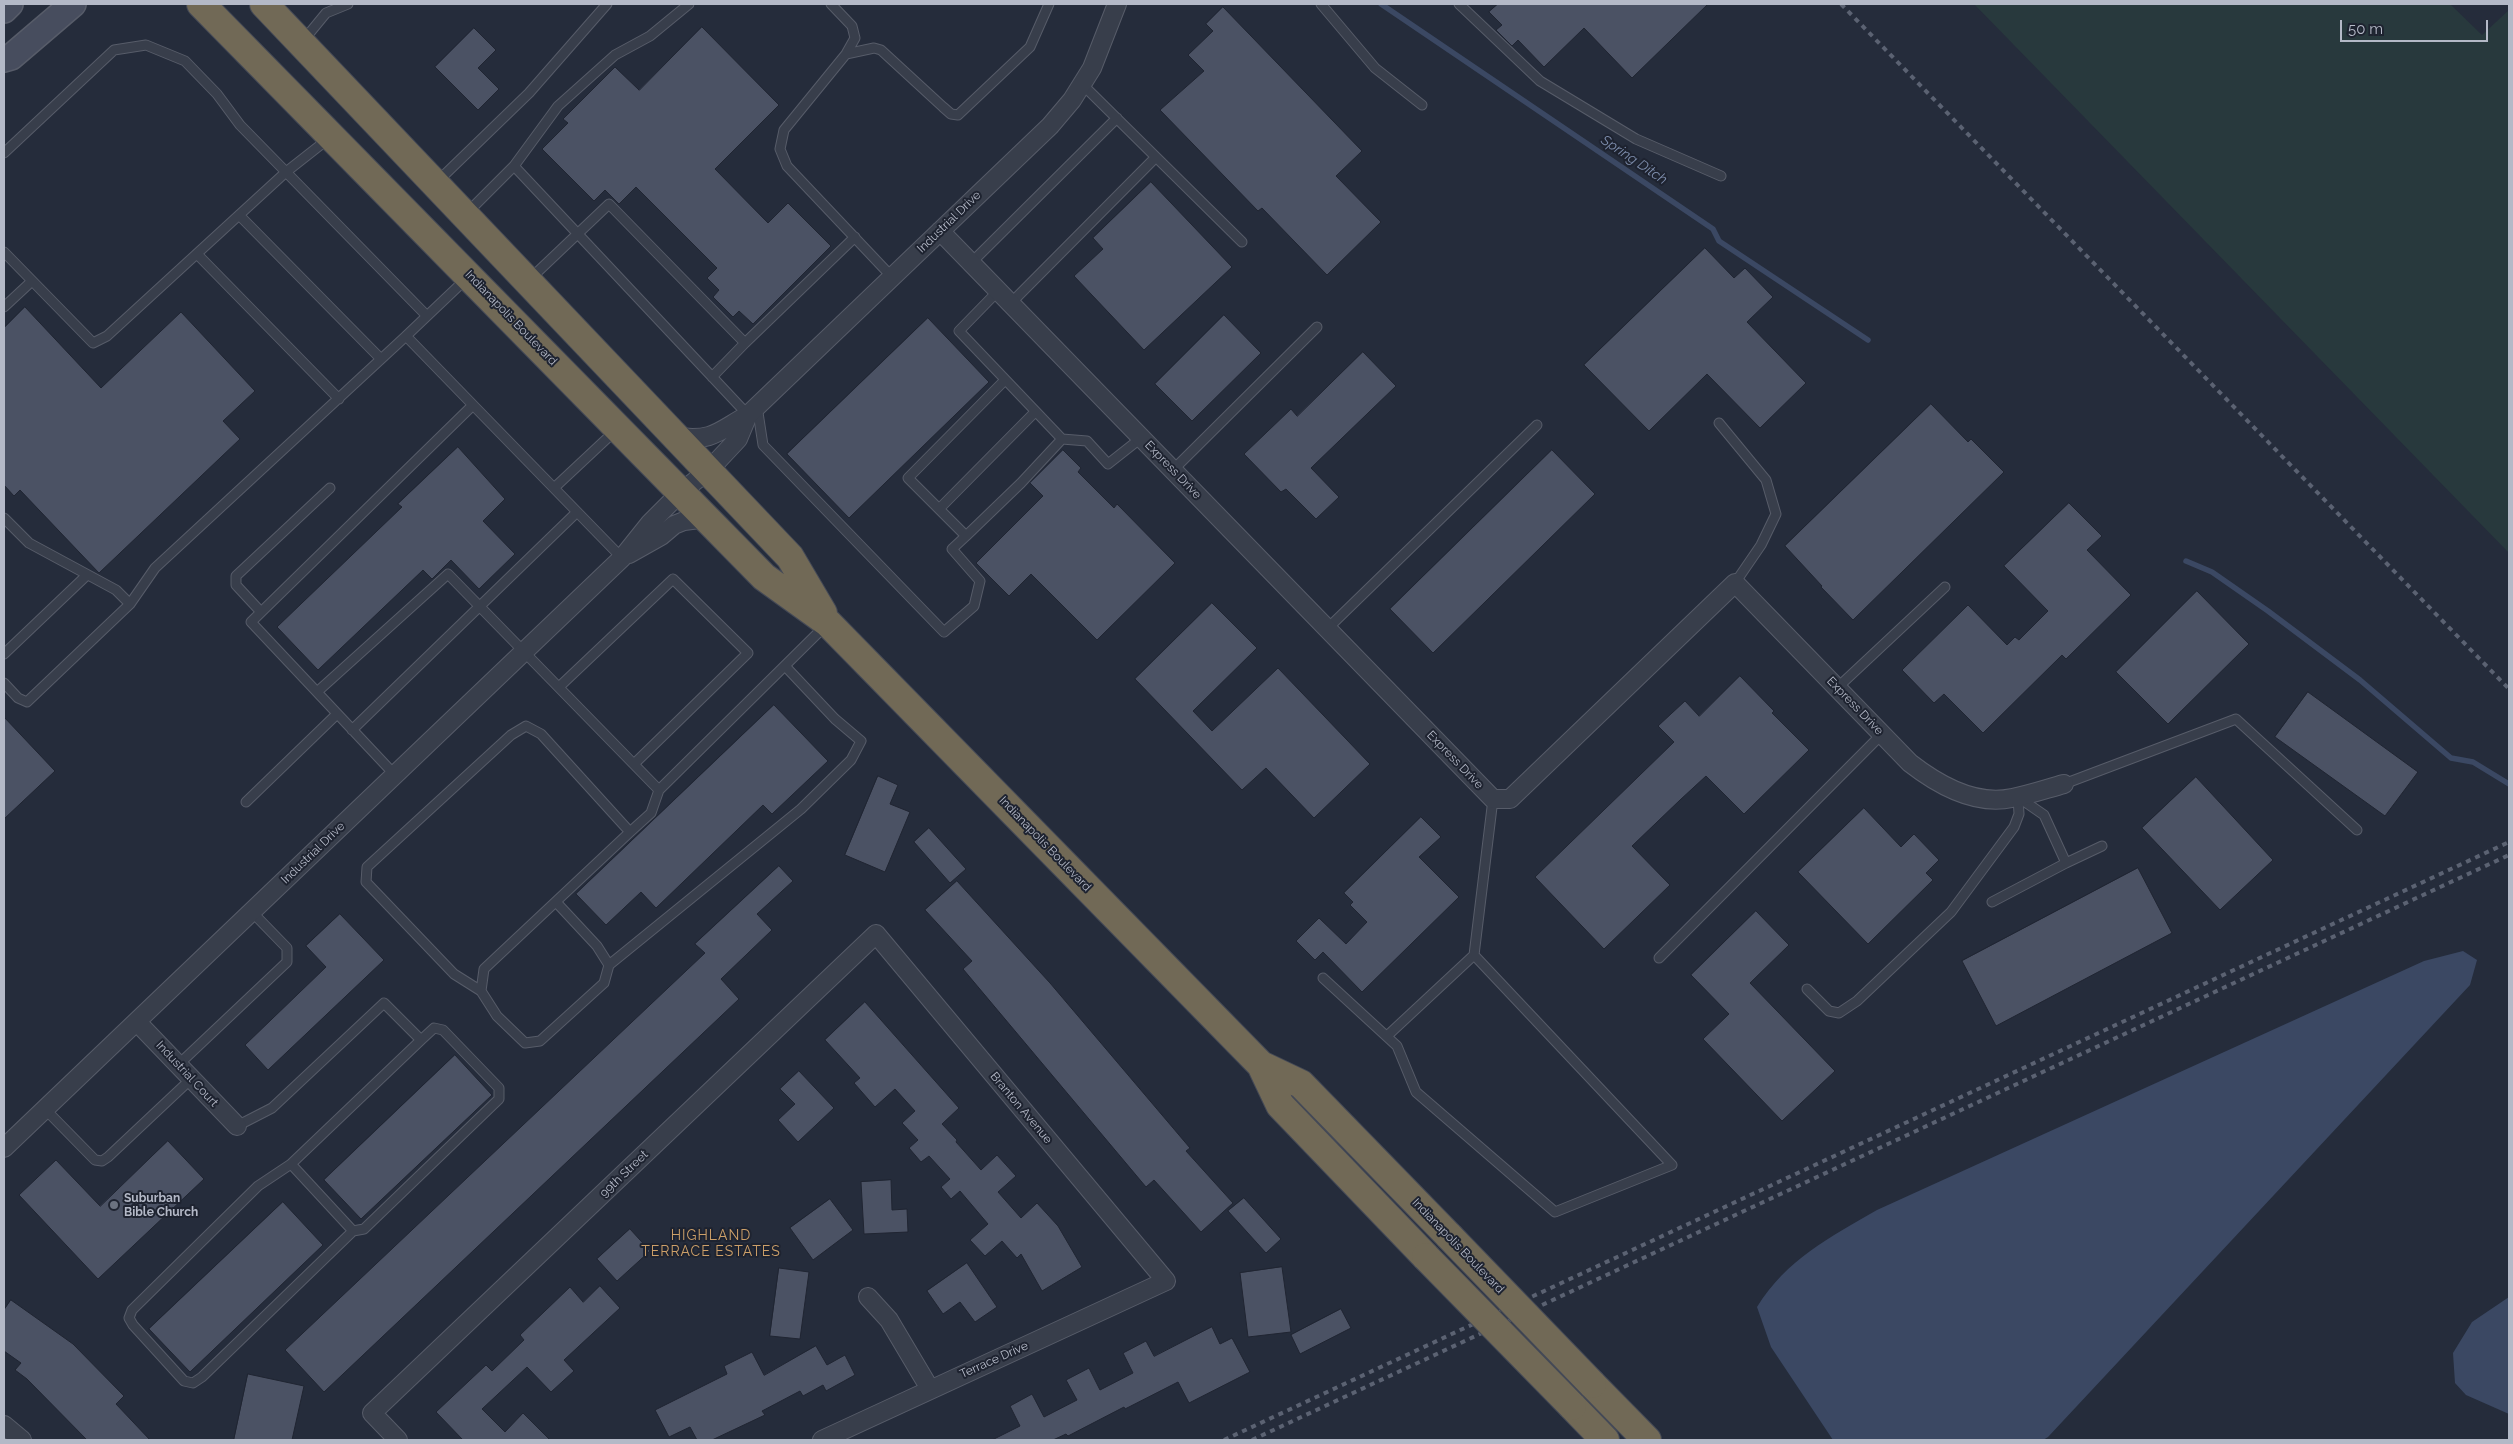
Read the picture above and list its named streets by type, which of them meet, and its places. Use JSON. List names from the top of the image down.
{
  "streets": {
    "highway": ["Indianapolis Boulevard"],
    "street": [
      "Industrial Drive",
      "Express Drive",
      "Industrial Court",
      "Branton Avenue",
      "99th Street",
      "Terrace Drive"
    ]
  },
  "crossings": [
    ["Industrial Drive", "Indianapolis Boulevard"],
    ["Industrial Drive", "Express Drive"],
    ["Industrial Drive", "Industrial Court"],
    ["Branton Avenue", "99th Street"],
    ["Branton Avenue", "Terrace Drive"]
  ],
  "districts": ["HIGHLAND TERRACE ESTATES"],
  "water": ["Spring Ditch"],
  "places": ["Suburban Bible Church"],
  "scale_bar": "50 m"
}
